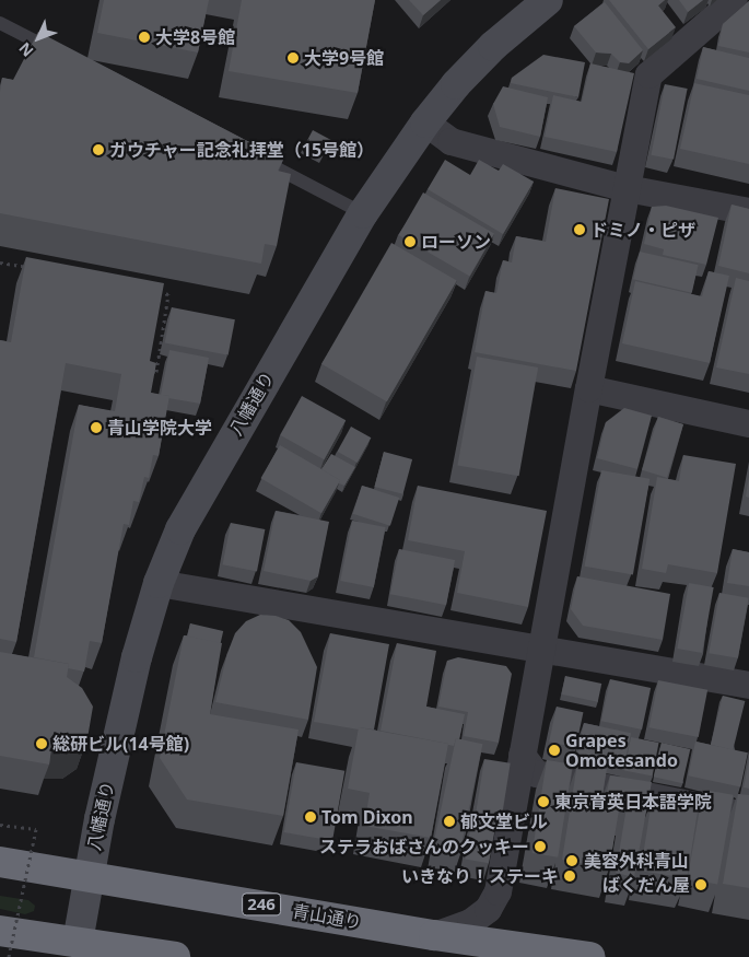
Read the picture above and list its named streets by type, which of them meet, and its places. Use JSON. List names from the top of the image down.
{
  "streets": {
    "highway": ["246", "青山通り"],
    "street": ["八幡通り"]
  },
  "crossings": [
    ["八幡通り", "青山通り"]
  ],
  "places": [
    "大学8号館",
    "大学9号館",
    "ガウチャー記念礼拝堂（15号館）",
    "ドミノ・ピザ",
    "ローソン",
    "青山学院大学",
    "総研ビル(14号館)",
    "Grapes Omotesando",
    "東京育英日本語学院",
    "Tom Dixon",
    "郁文堂ビル",
    "ステラおばさんのクッキー",
    "美容外科青山",
    "いきなり！ステーキ",
    "ばくだん屋"
  ],
  "north": "bottom left"
}
